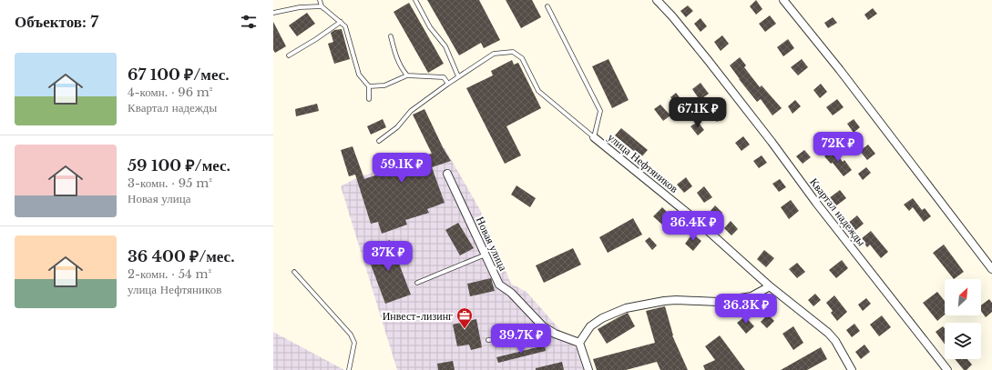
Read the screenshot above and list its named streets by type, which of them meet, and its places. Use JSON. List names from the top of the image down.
{
  "streets": {
    "street": ["улица Нефтяников", "Квартал надежды", "Новая улица"]
  },
  "places": {
    "office": ["Инвест-лизинг"]
  },
  "north": "top right",
  "page": {
    "heading": "Объектов: 7",
    "list": [
      {
        "name": "67 100 ₽/мес.",
        "note": "4-комн. · 96 m² · Квартал надежды"
      },
      {
        "name": "59 100 ₽/мес.",
        "note": "3-комн. · 95 m² · Новая улица"
      },
      {
        "name": "36 400 ₽/мес.",
        "note": "2-комн. · 54 m² · улица Нефтяников"
      }
    ],
    "price": [
      "67.1K ₽",
      "72K ₽",
      "59.1K ₽",
      "36.4K ₽",
      "37K ₽",
      "36.3K ₽",
      "39.7K ₽"
    ]
  }
}
